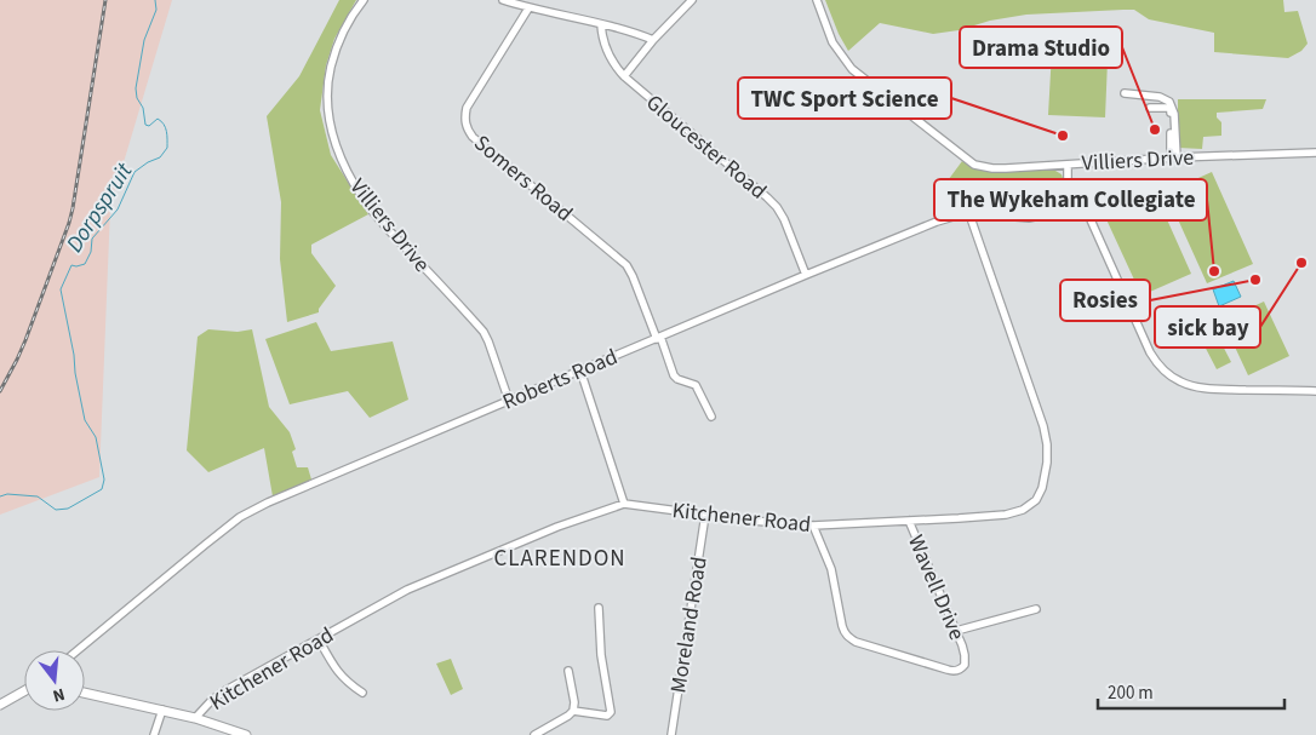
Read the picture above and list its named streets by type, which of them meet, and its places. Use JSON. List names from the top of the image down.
{
  "streets": {
    "street": [
      "Gloucester Road",
      "Villiers Drive",
      "Somers Road",
      "Roberts Road",
      "Kitchener Road",
      "Wavell Drive",
      "Moreland Road"
    ]
  },
  "crossings": [
    ["Gloucester Road", "Roberts Road"],
    ["Villiers Drive", "Roberts Road"],
    ["Somers Road", "Roberts Road"],
    ["Roberts Road", "Kitchener Road"],
    ["Kitchener Road", "Wavell Drive"],
    ["Kitchener Road", "Moreland Road"]
  ],
  "districts": ["CLARENDON"],
  "water": ["Dorpspruit"],
  "places": [
    "Drama Studio",
    "TWC Sport Science",
    "sick bay",
    "The Wykeham Collegiate",
    "Rosies"
  ],
  "scale_bar": "200 m",
  "north": "bottom"
}
